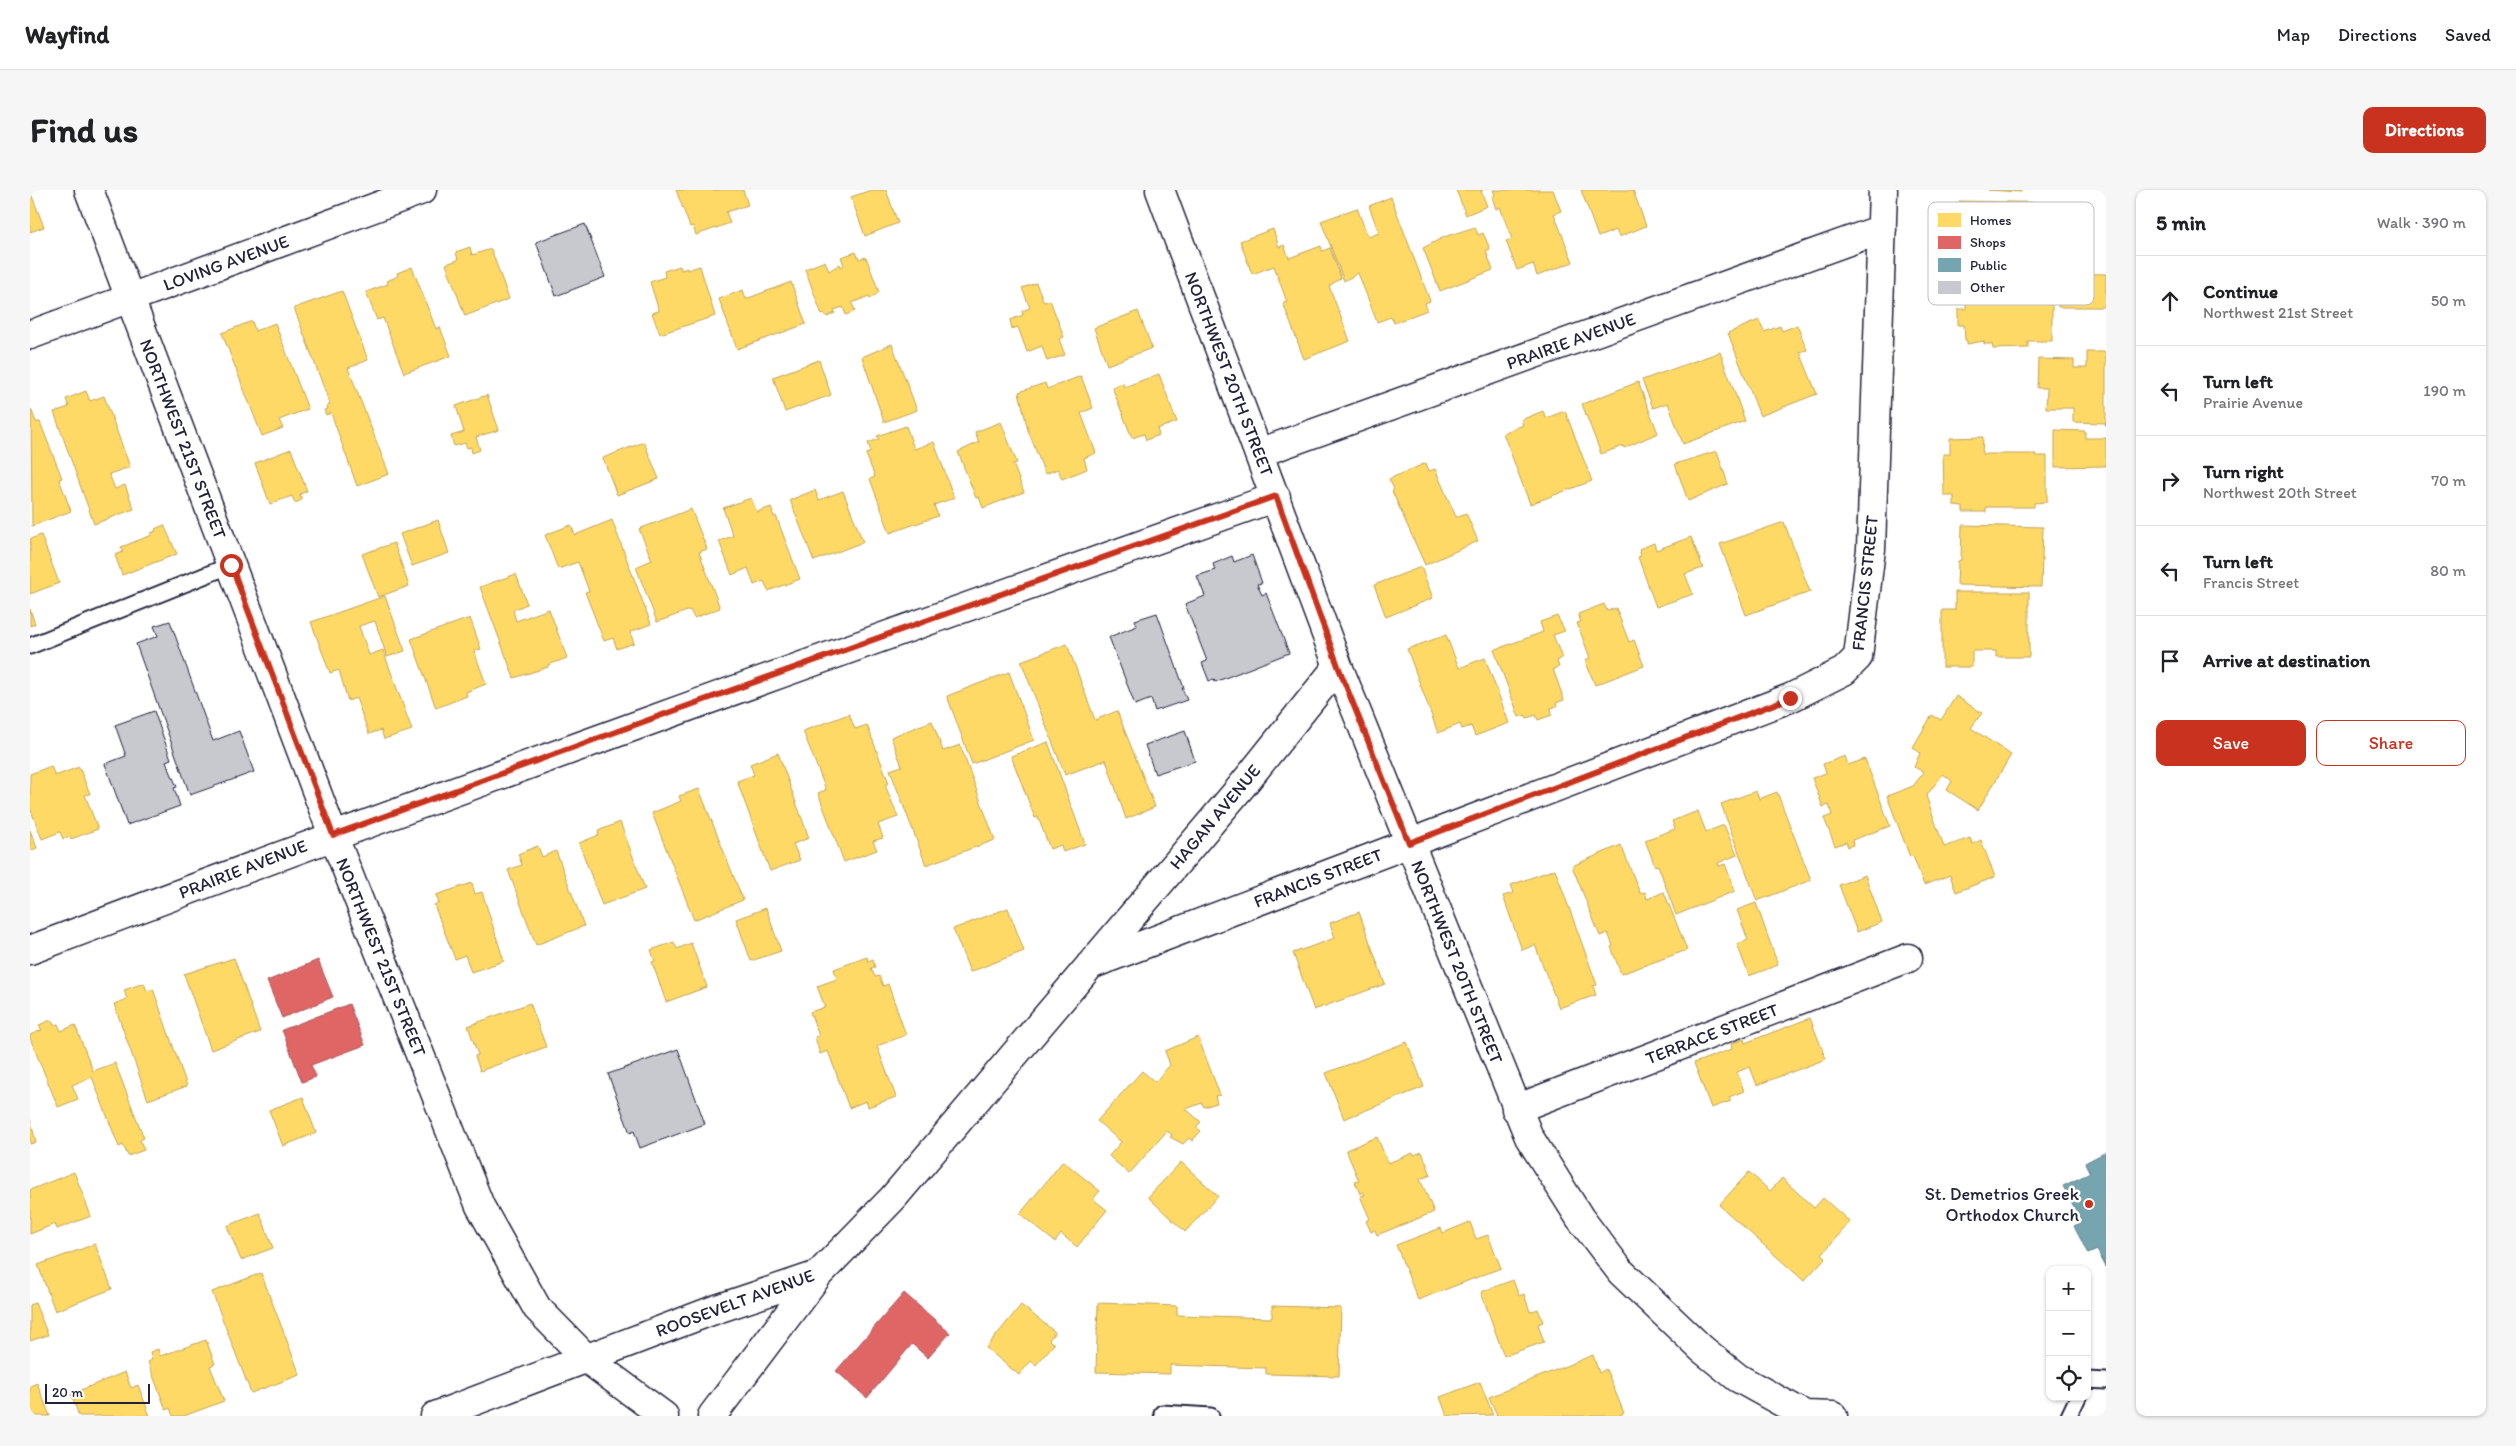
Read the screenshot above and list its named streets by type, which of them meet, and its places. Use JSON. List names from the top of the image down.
{
  "streets": {
    "street": [
      "LOVING AVENUE",
      "PRAIRIE AVENUE",
      "NORTHWEST 20TH STREET",
      "NORTHWEST 21ST STREET",
      "FRANCIS STREET",
      "HAGAN AVENUE",
      "TERRACE STREET",
      "ROOSEVELT AVENUE"
    ]
  },
  "crossings": [
    ["LOVING AVENUE", "NORTHWEST 21ST STREET"],
    ["PRAIRIE AVENUE", "NORTHWEST 20TH STREET"],
    ["PRAIRIE AVENUE", "NORTHWEST 21ST STREET"],
    ["PRAIRIE AVENUE", "FRANCIS STREET"],
    ["NORTHWEST 20TH STREET", "FRANCIS STREET"],
    ["NORTHWEST 20TH STREET", "HAGAN AVENUE"],
    ["NORTHWEST 20TH STREET", "TERRACE STREET"],
    ["NORTHWEST 21ST STREET", "ROOSEVELT AVENUE"],
    ["FRANCIS STREET", "HAGAN AVENUE"],
    ["FRANCIS STREET", "ROOSEVELT AVENUE"],
    ["HAGAN AVENUE", "ROOSEVELT AVENUE"]
  ],
  "places": ["St. Demetrios Greek Orthodox Church"],
  "legend": [
    "Homes",
    "Shops",
    "Public",
    "Other"
  ],
  "scale_bar": "20 m",
  "page": {
    "header": "Wayfind",
    "nav": ["Map", "Directions", "Saved"],
    "buttons": [
      "Directions",
      ["Save", "Share"]
    ],
    "title": "Find us",
    "heading": ["5 min", "Walk · 390 m"],
    "list": [
      ["Continue", "Northwest 21st Street", "50 m"],
      ["Turn left", "Prairie Avenue", "190 m"],
      ["Turn right", "Northwest 20th Street", "70 m"],
      ["Turn left", "Francis Street", "80 m"],
      "Arrive at destination"
    ],
    "map_buttons": ["+", "−"],
    "scale": "20 m"
  }
}
